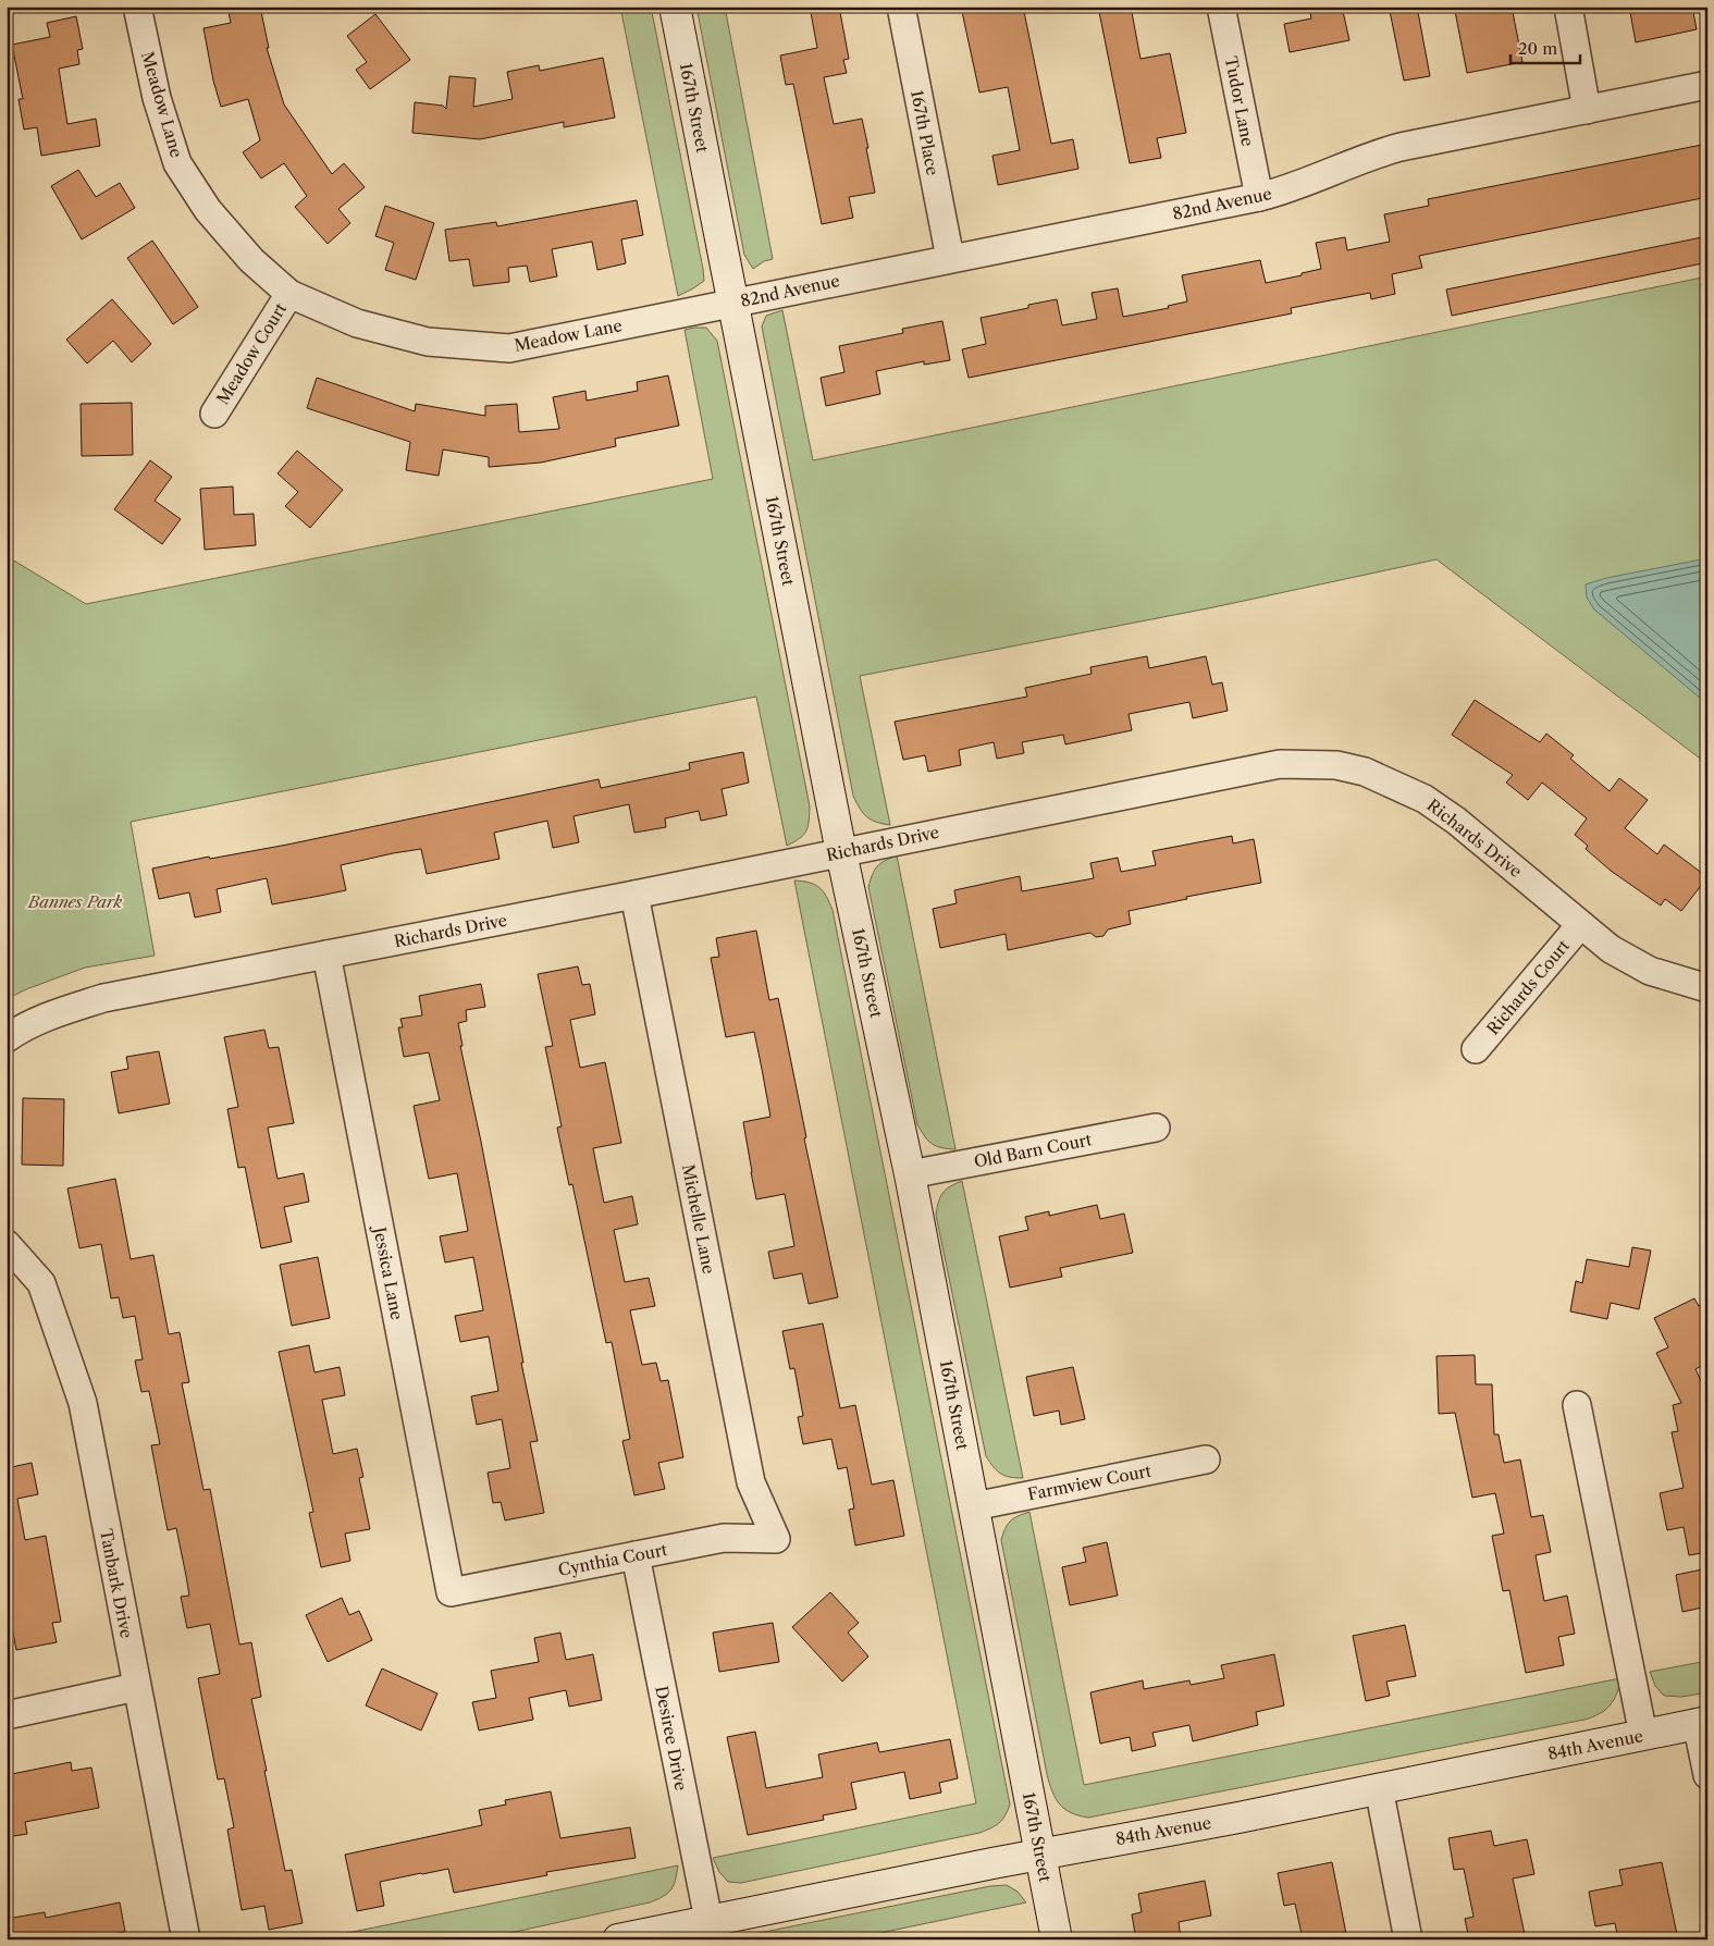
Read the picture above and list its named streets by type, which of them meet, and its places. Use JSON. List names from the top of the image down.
{
  "streets": {
    "street": [
      "Tudor Lane",
      "Meadow Lane",
      "167th Street",
      "167th Place",
      "82nd Avenue",
      "Meadow Court",
      "Richards Drive",
      "Richards Court",
      "Old Barn Court",
      "Michelle Lane",
      "Jessica Lane",
      "Farmview Court",
      "Cynthia Court",
      "Tanbark Drive",
      "Desiree Drive",
      "84th Avenue"
    ]
  },
  "crossings": [
    ["Tudor Lane", "82nd Avenue"],
    ["Meadow Lane", "167th Street"],
    ["Meadow Lane", "82nd Avenue"],
    ["Meadow Lane", "Meadow Court"],
    ["167th Street", "82nd Avenue"],
    ["167th Street", "Richards Drive"],
    ["167th Street", "Old Barn Court"],
    ["167th Street", "Farmview Court"],
    ["167th Street", "84th Avenue"],
    ["167th Place", "82nd Avenue"],
    ["Richards Drive", "Richards Court"],
    ["Richards Drive", "Michelle Lane"],
    ["Richards Drive", "Jessica Lane"],
    ["Michelle Lane", "Cynthia Court"],
    ["Jessica Lane", "Cynthia Court"],
    ["Cynthia Court", "Desiree Drive"],
    ["Desiree Drive", "84th Avenue"]
  ],
  "parks": ["Bannes Park"],
  "scale_bar": "20 m"
}
